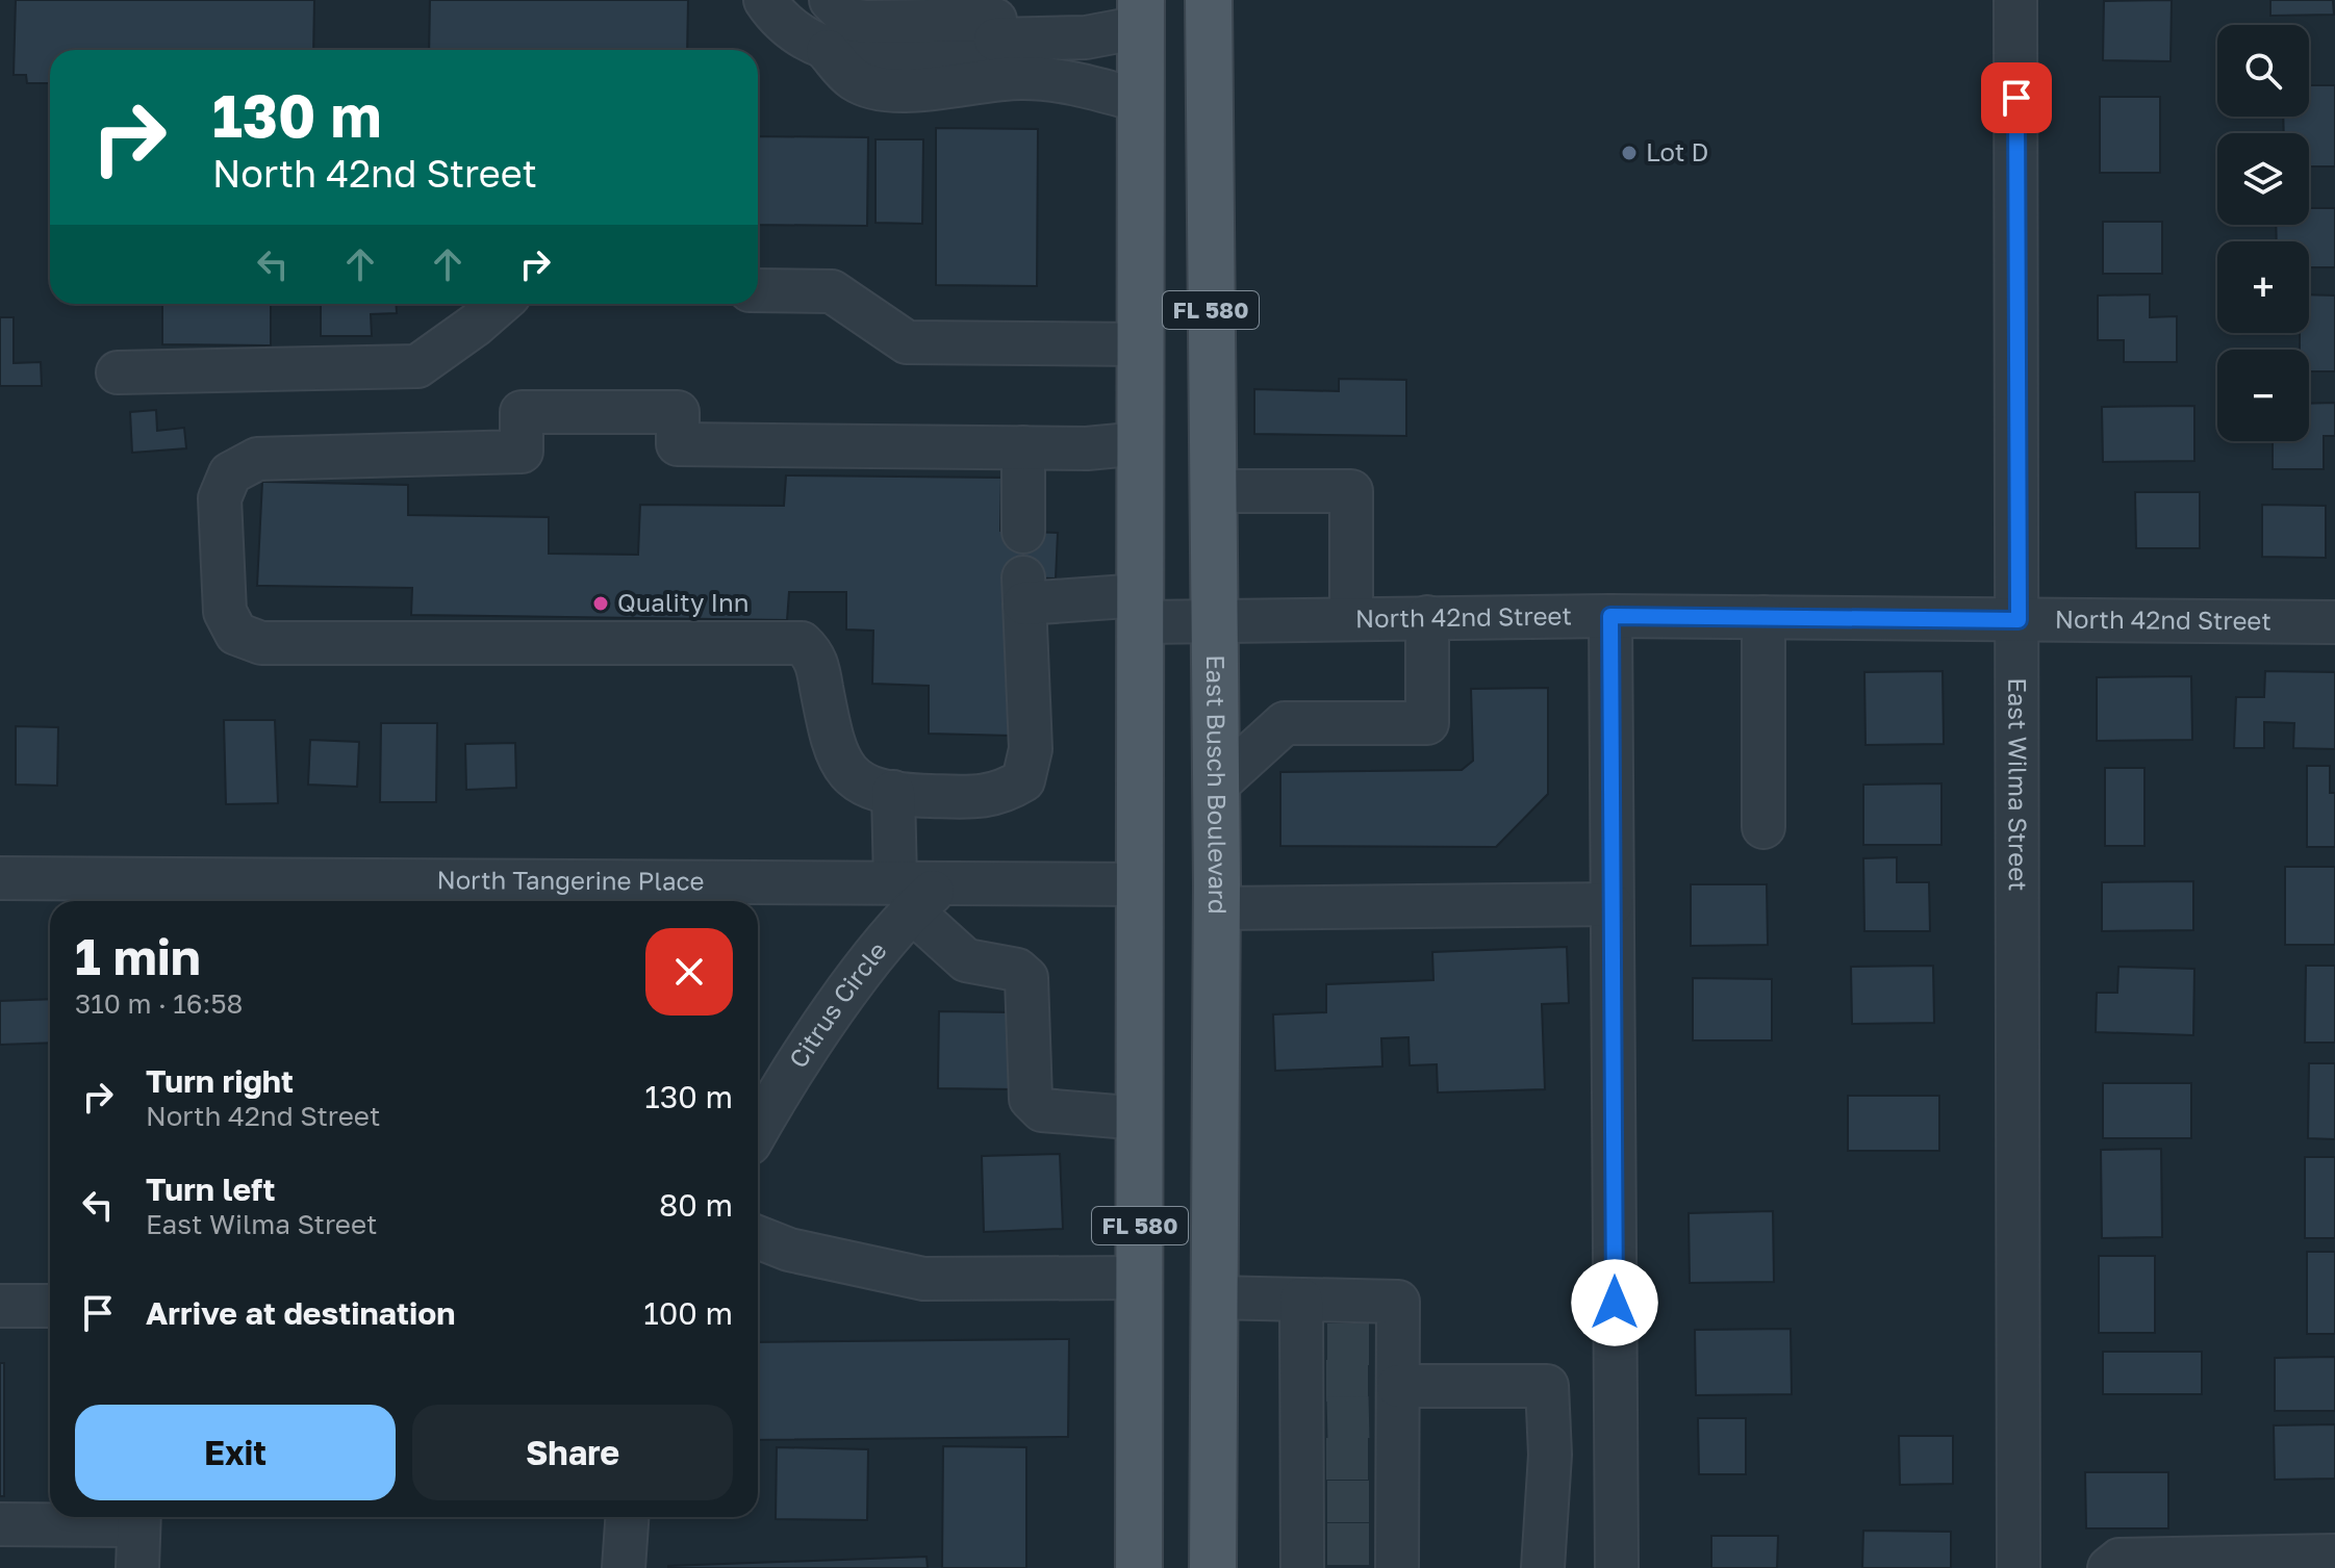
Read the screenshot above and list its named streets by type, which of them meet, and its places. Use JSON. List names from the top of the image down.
{
  "streets": {
    "main road": ["FL 580", "East Busch Boulevard"],
    "street": [
      "North 42nd Street",
      "East Wilma Street",
      "North Tangerine Place",
      "Citrus Circle"
    ]
  },
  "crossings": [
    ["FL 580", "North 42nd Street"],
    ["FL 580", "North Tangerine Place"],
    ["North 42nd Street", "East Busch Boulevard"],
    ["North 42nd Street", "East Wilma Street"],
    ["North Tangerine Place", "Citrus Circle"]
  ],
  "places": ["Lot D", "Quality Inn"],
  "page": {
    "map_buttons": ["+", "−"],
    "turn": ["130 m", "North 42nd Street"],
    "heading": ["1 min", "310 m · 16:58"],
    "list": [
      {
        "name": "Turn right",
        "note": "North 42nd Street",
        "value": "130 m"
      },
      {
        "name": "Turn left",
        "note": "East Wilma Street",
        "value": "80 m"
      },
      {
        "name": "Arrive at destination",
        "value": "100 m"
      }
    ],
    "buttons": ["Exit", "Share"]
  }
}
